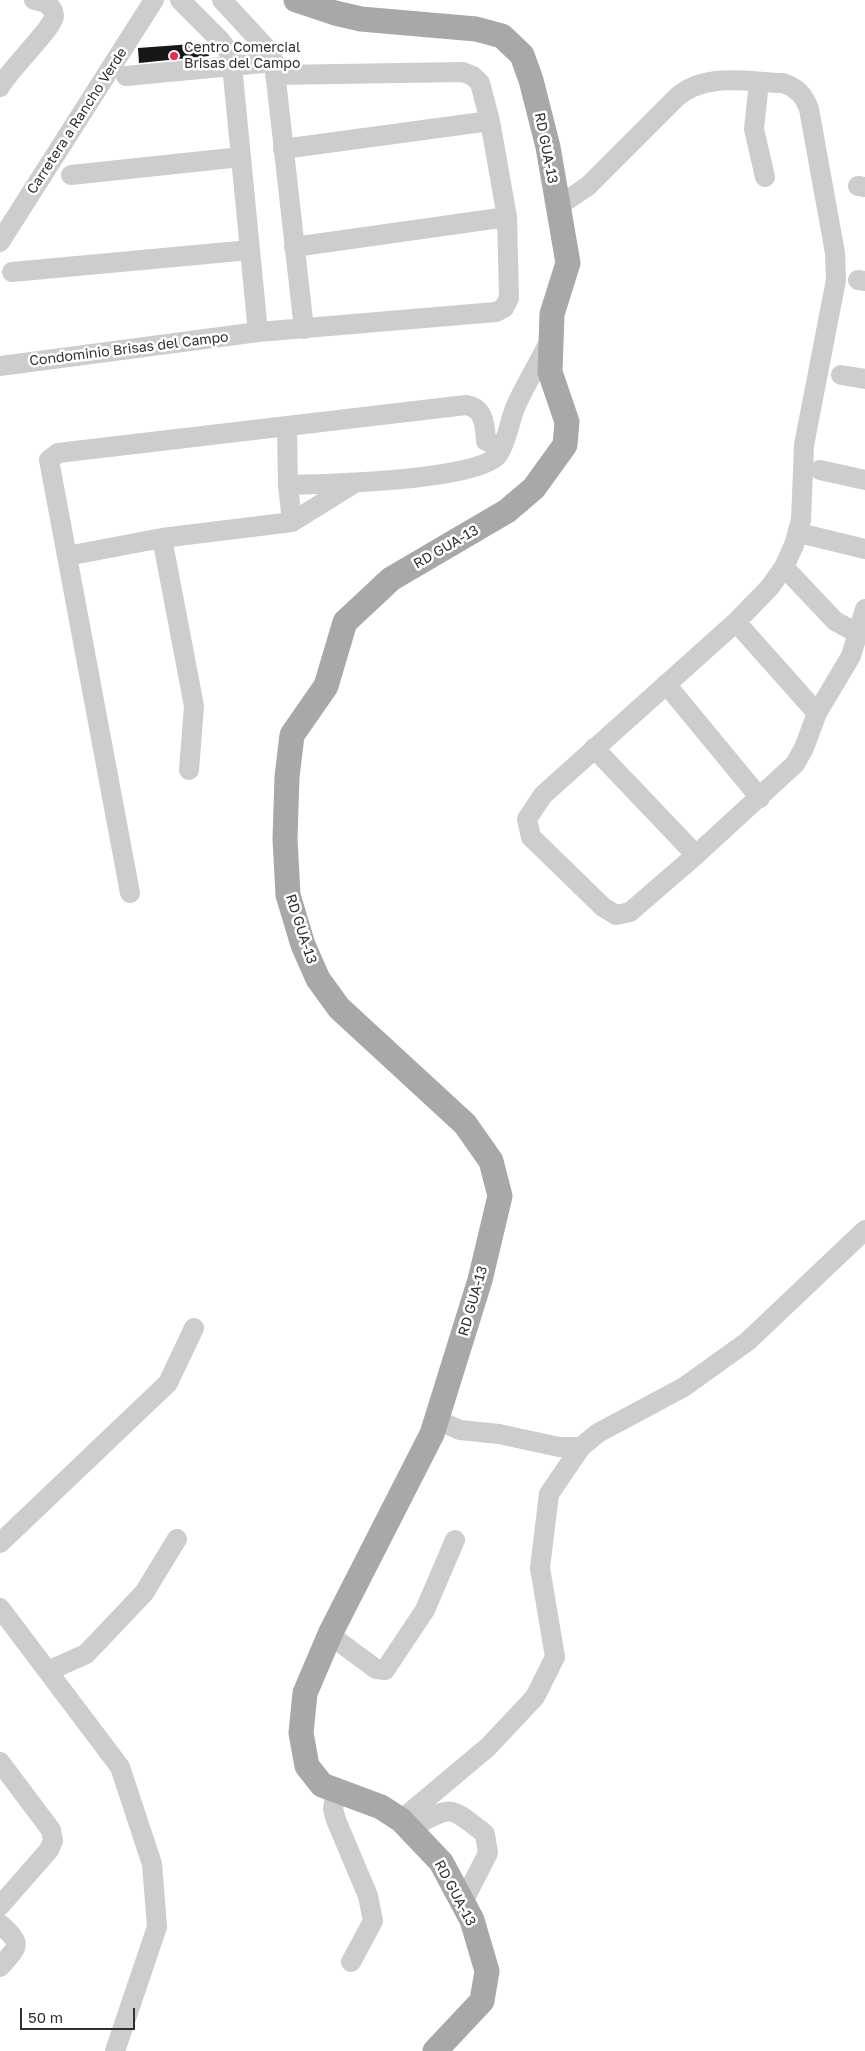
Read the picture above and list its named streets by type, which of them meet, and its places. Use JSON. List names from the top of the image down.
{
  "streets": {
    "main road": ["RD GUA-13"],
    "street": ["Carretera a Rancho Verde", "Condominio Brisas del Campo"]
  },
  "places": ["Centro Comercial Brisas del Campo"],
  "scale_bar": "50 m"
}
